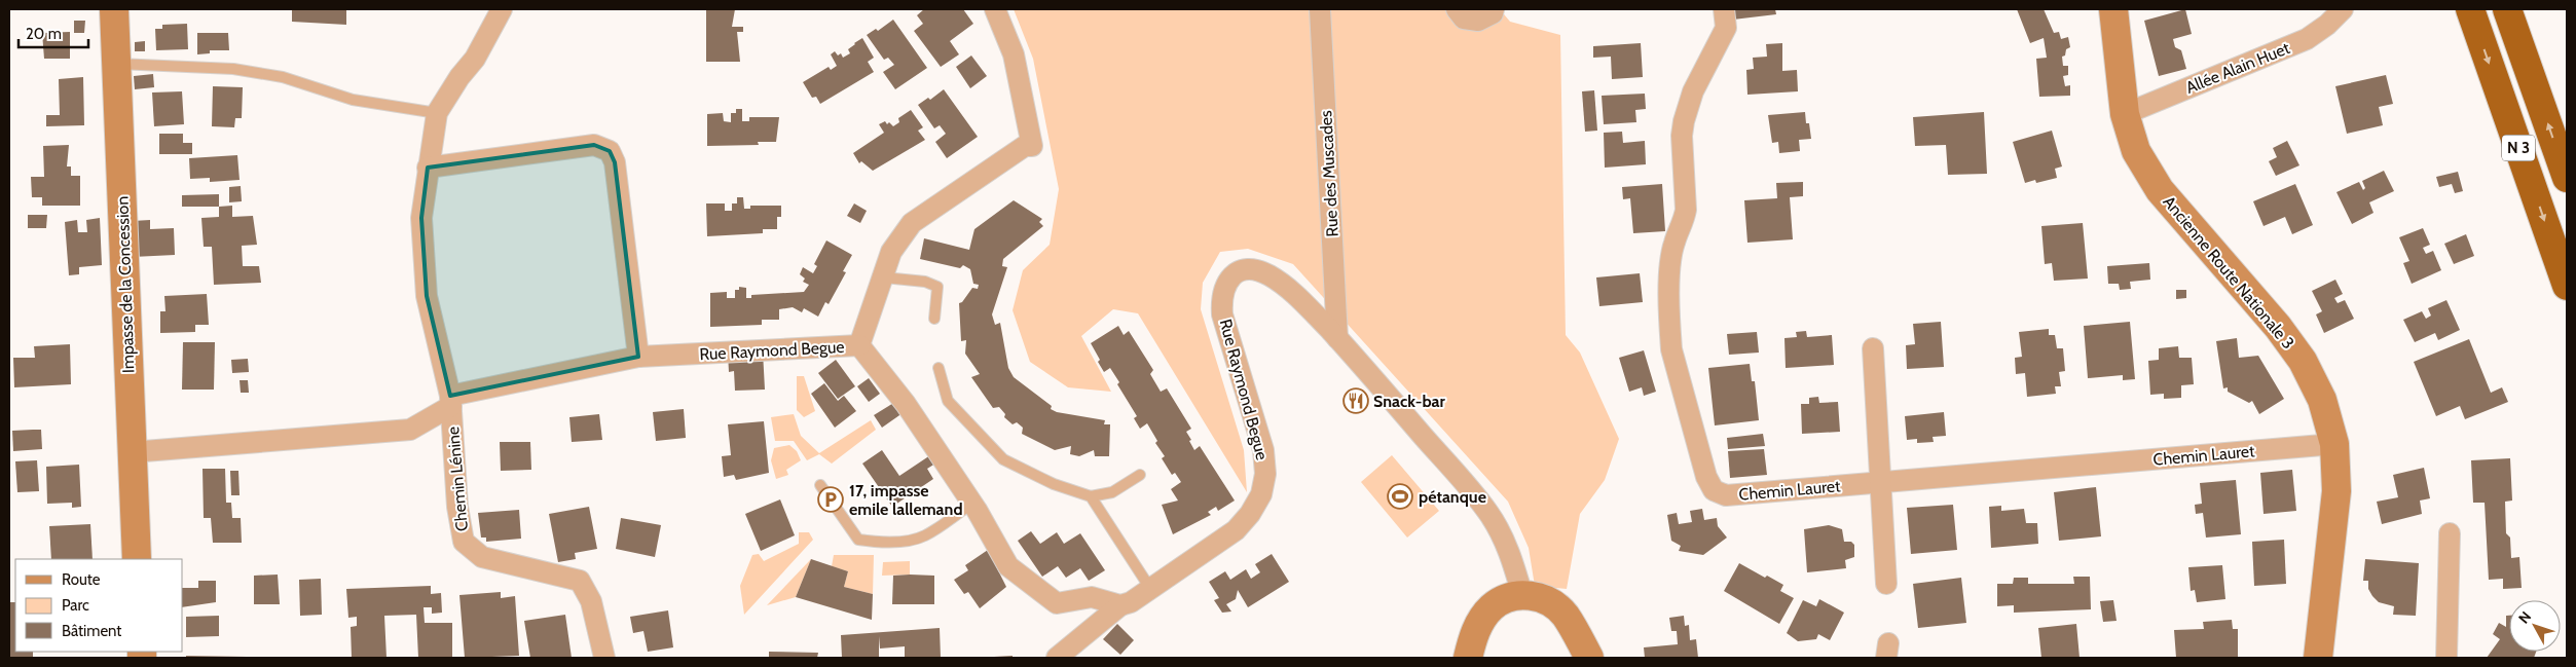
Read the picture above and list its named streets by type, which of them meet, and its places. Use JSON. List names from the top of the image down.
{
  "streets": {
    "highway": ["N 3"],
    "main road": ["Ancienne Route Nationale 3", "Impasse de la Concession"],
    "street": [
      "Allée Alain Huet",
      "Rue des Muscades",
      "Rue Raymond Begue",
      "Chemin Lauret",
      "Chemin Lénine"
    ]
  },
  "crossings": [
    ["Allée Alain Huet", "Ancienne Route Nationale 3"],
    ["Rue des Muscades", "Rue Raymond Begue"],
    ["Ancienne Route Nationale 3", "Chemin Lauret"],
    ["Impasse de la Concession", "Rue Raymond Begue"],
    ["Rue Raymond Begue", "Chemin Lénine"]
  ],
  "places": {
    "restaurant": ["Snack-bar"],
    "sports": ["pétanque"],
    "parking": ["17, impasse emile lallemand"]
  },
  "legend": ["Route", "Parc", "Bâtiment"],
  "scale_bar": "20 m",
  "north": "top left"
}
